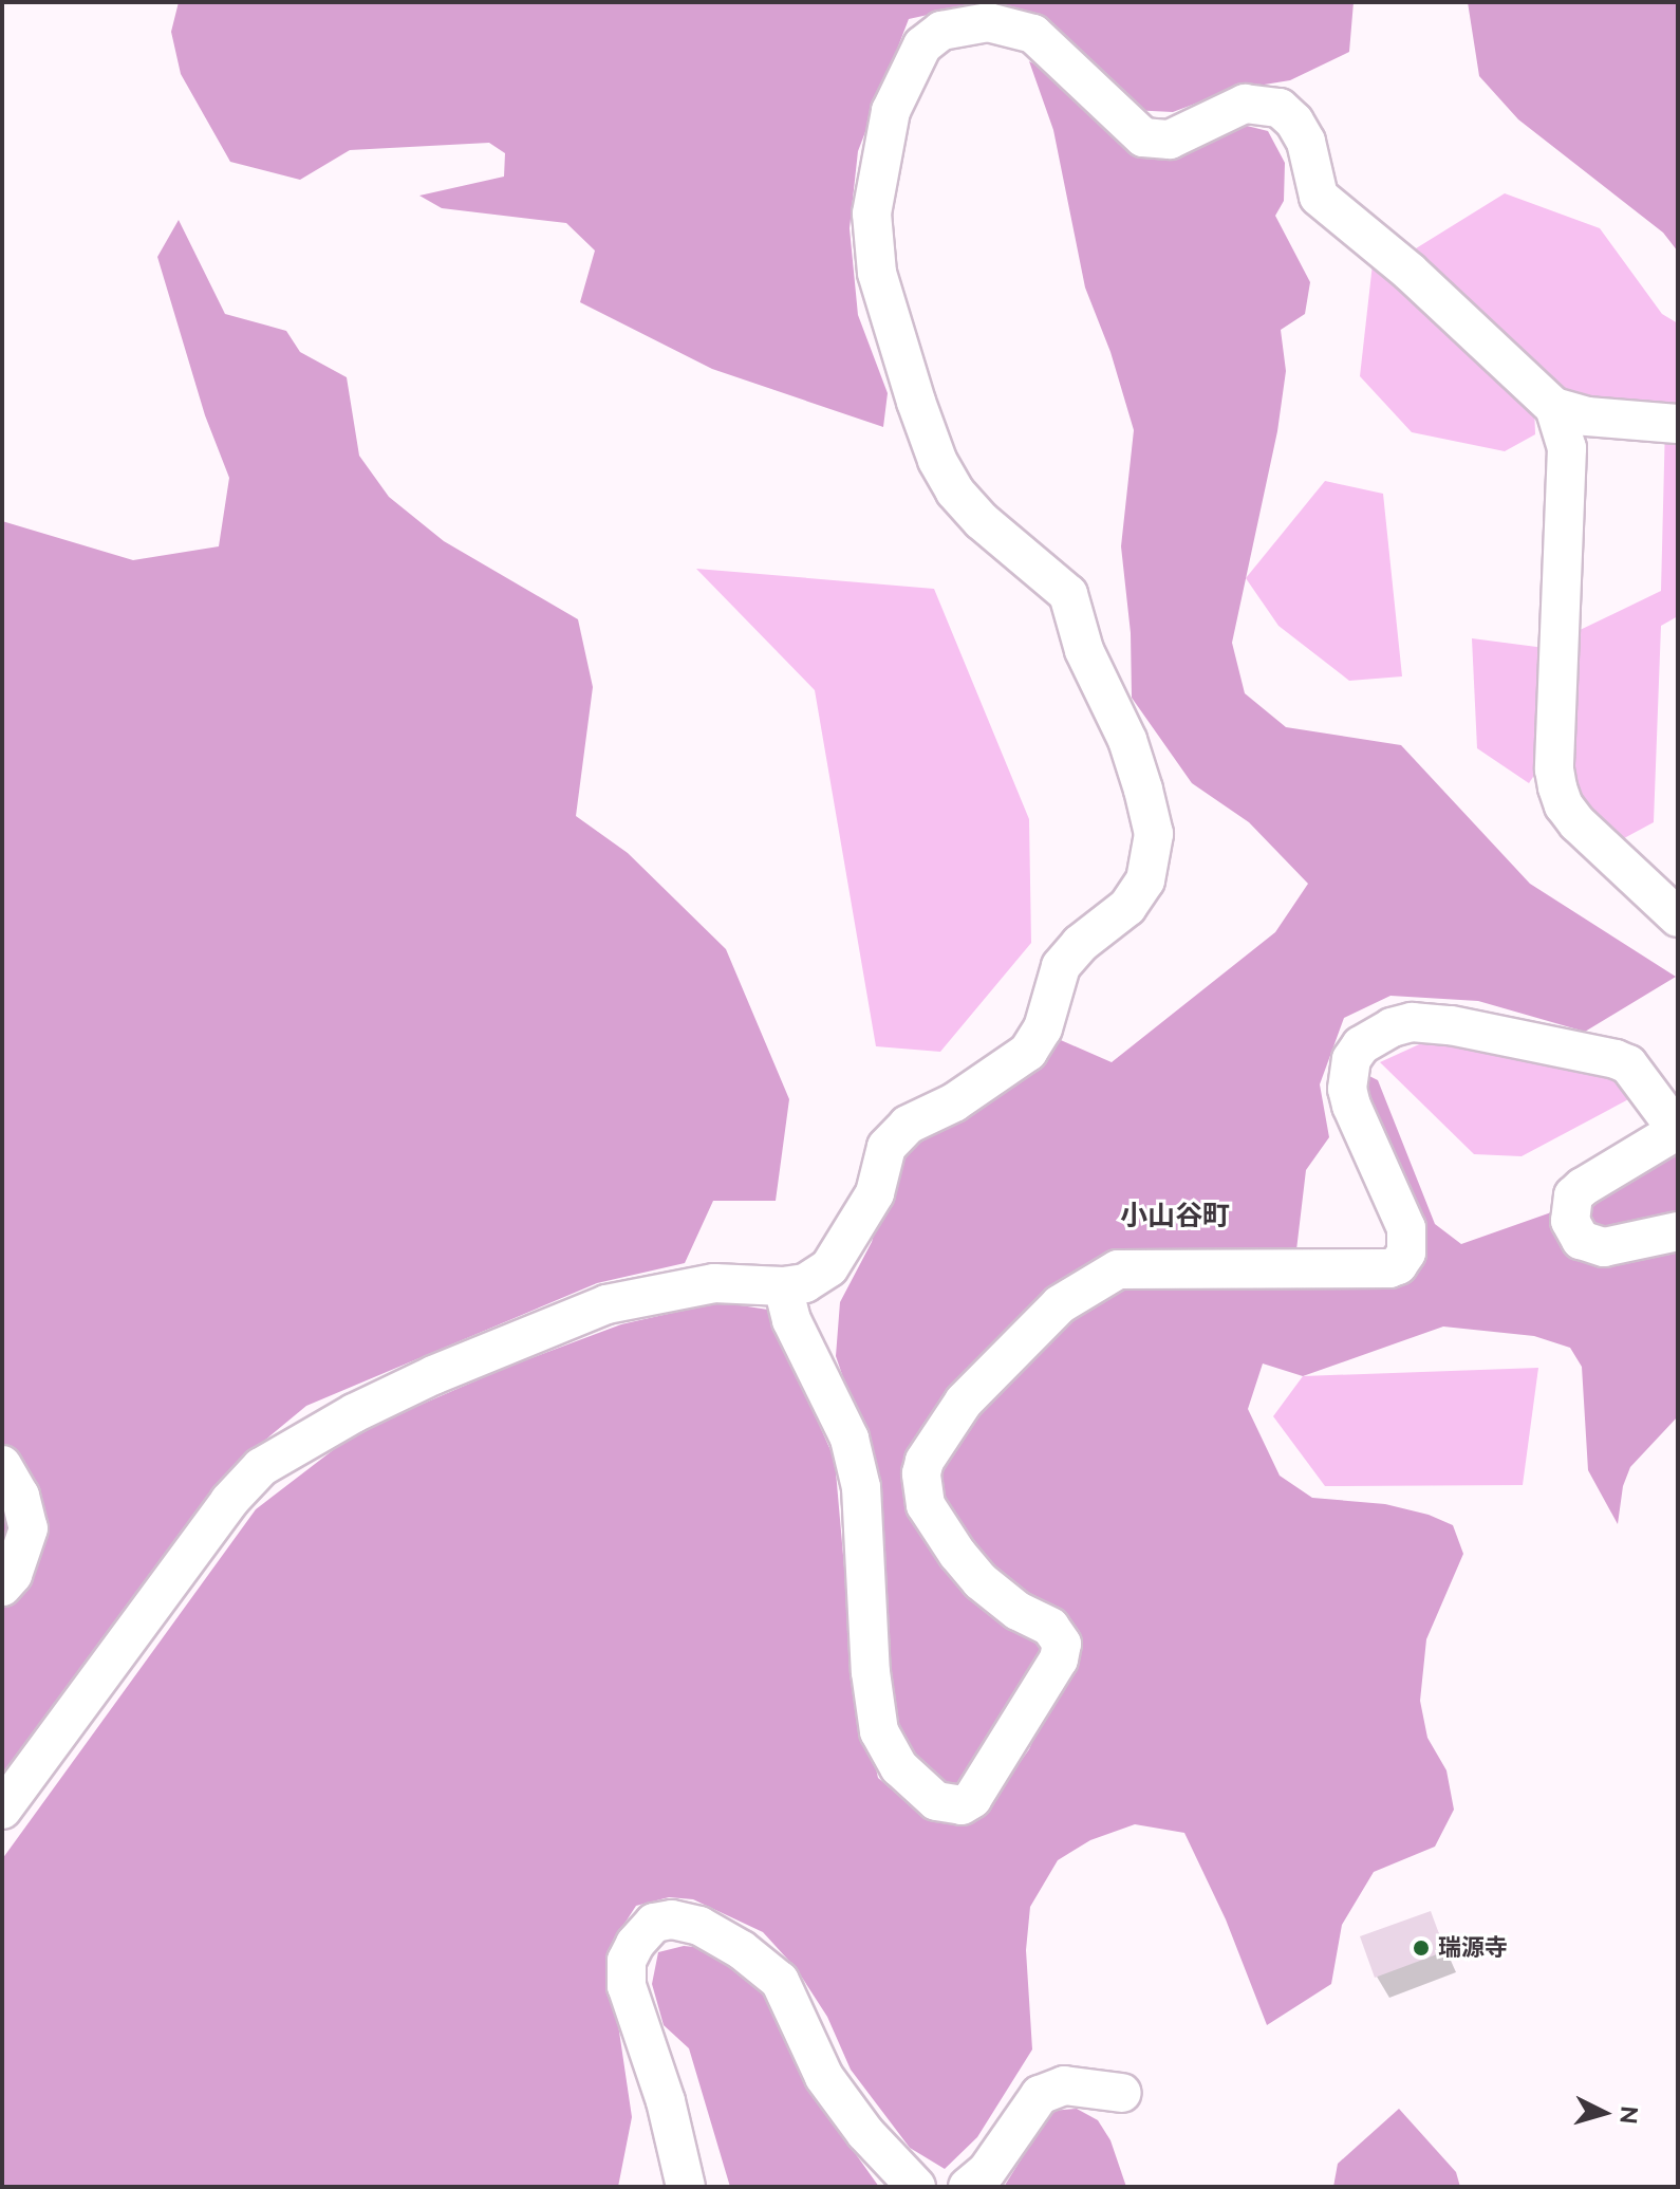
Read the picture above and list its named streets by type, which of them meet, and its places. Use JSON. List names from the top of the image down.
{
  "districts": ["小山谷町"],
  "places": ["瑞源寺"],
  "north": "right"
}
